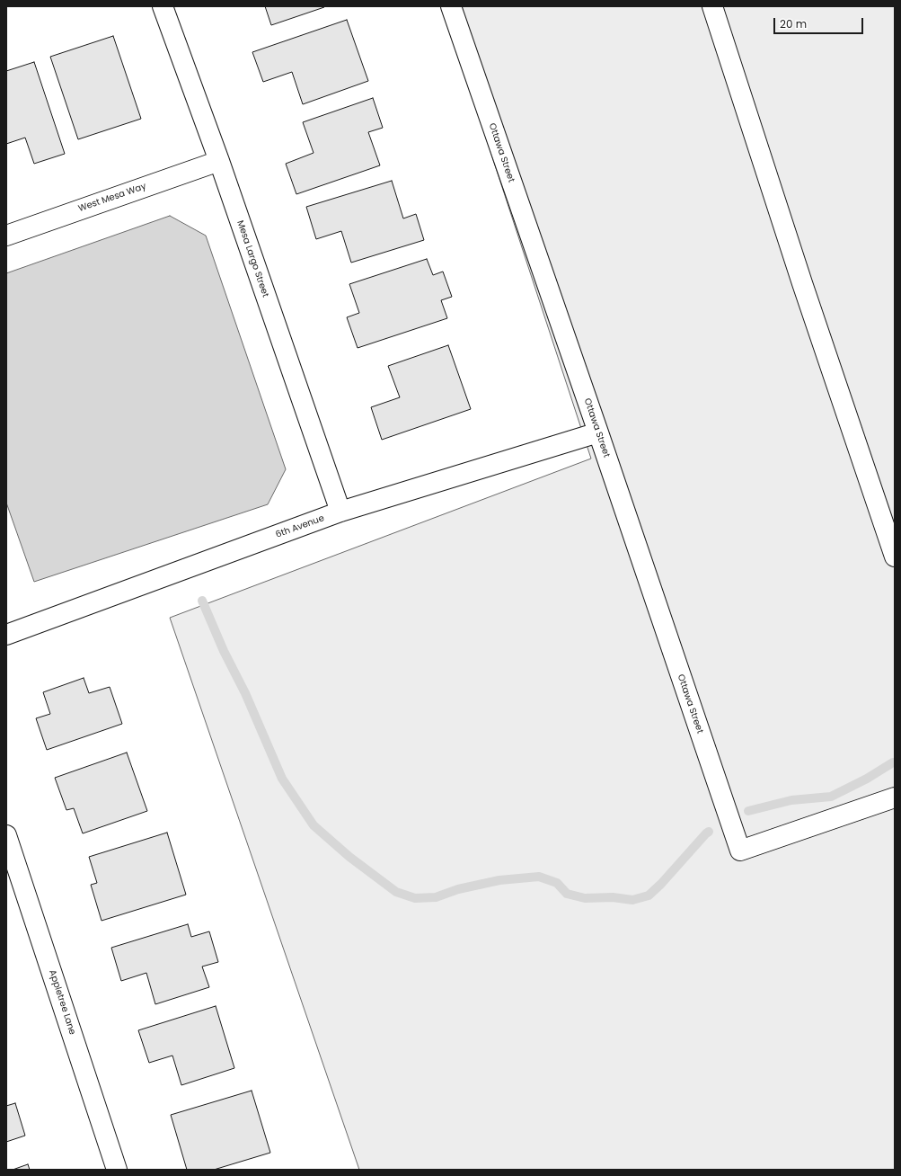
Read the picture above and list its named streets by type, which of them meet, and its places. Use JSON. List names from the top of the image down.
{
  "streets": {
    "street": [
      "Ottawa Street",
      "West Mesa Way",
      "Mesa Largo Street",
      "6th Avenue",
      "Appletree Lane"
    ]
  },
  "crossings": [
    ["Ottawa Street", "6th Avenue"],
    ["West Mesa Way", "Mesa Largo Street"],
    ["Mesa Largo Street", "6th Avenue"]
  ],
  "scale_bar": "20 m"
}
